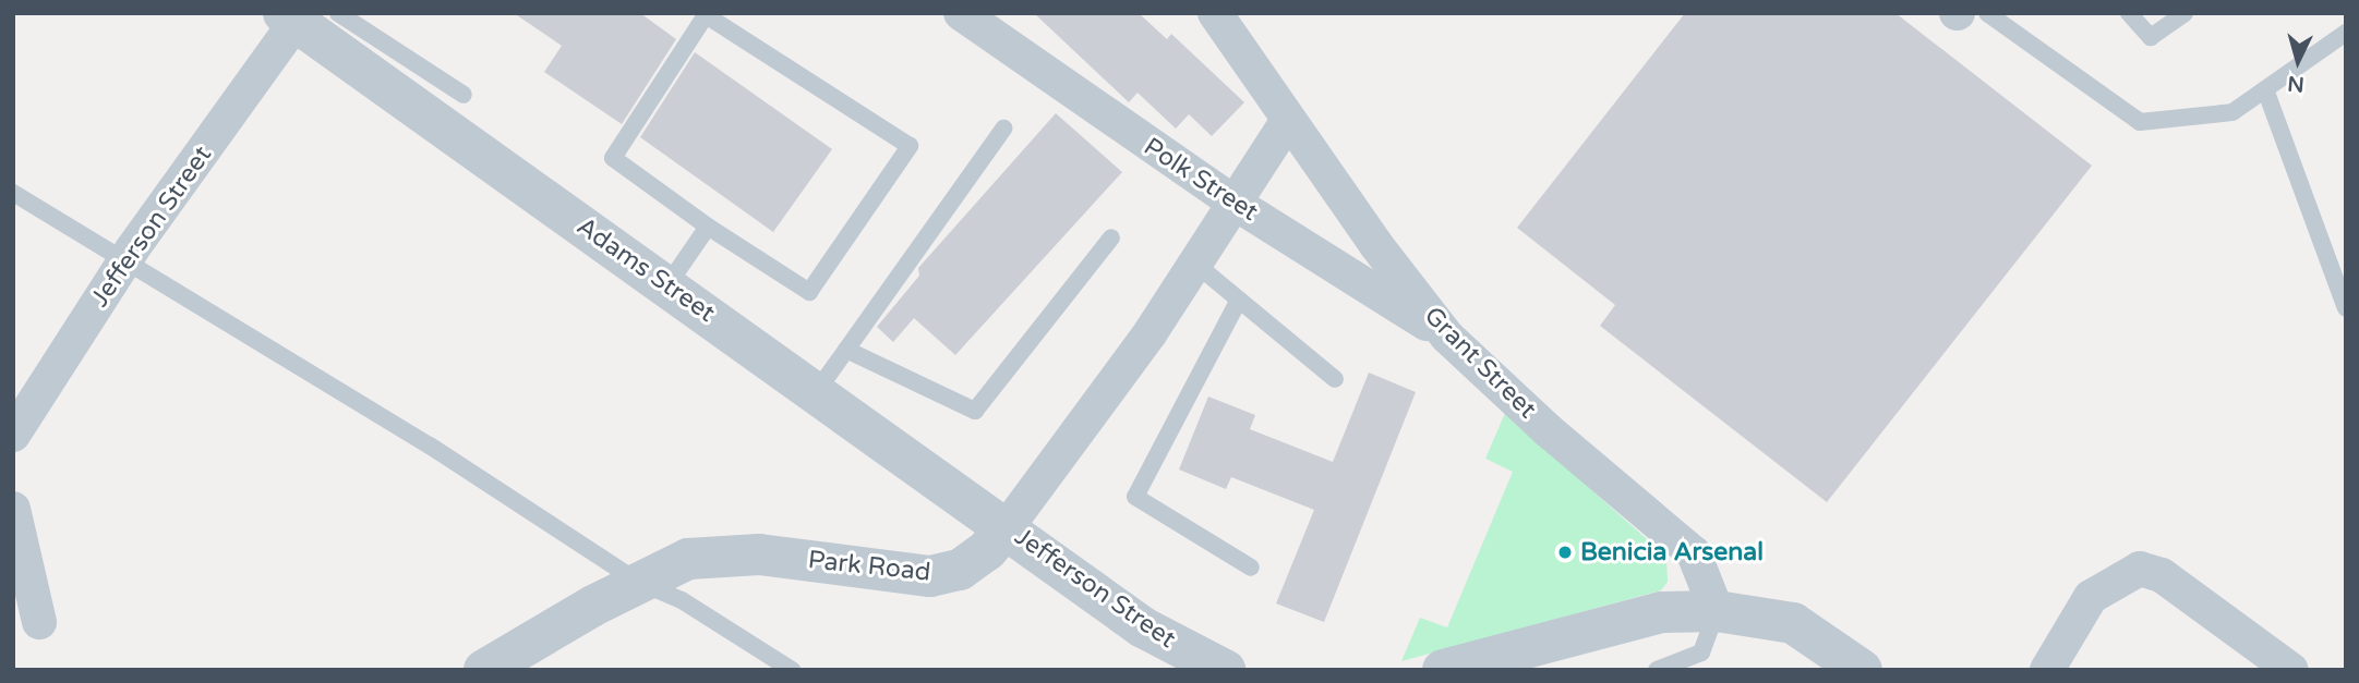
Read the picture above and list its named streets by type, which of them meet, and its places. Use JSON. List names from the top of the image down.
{
  "streets": {
    "street": [
      "Polk Street",
      "Jefferson Street",
      "Adams Street",
      "Grant Street",
      "Park Road"
    ]
  },
  "crossings": [
    ["Polk Street", "Grant Street"],
    ["Polk Street", "Park Road"],
    ["Jefferson Street", "Adams Street"],
    ["Jefferson Street", "Park Road"],
    ["Adams Street", "Park Road"],
    ["Grant Street", "Park Road"]
  ],
  "places": ["Benicia Arsenal"],
  "north": "bottom"
}
